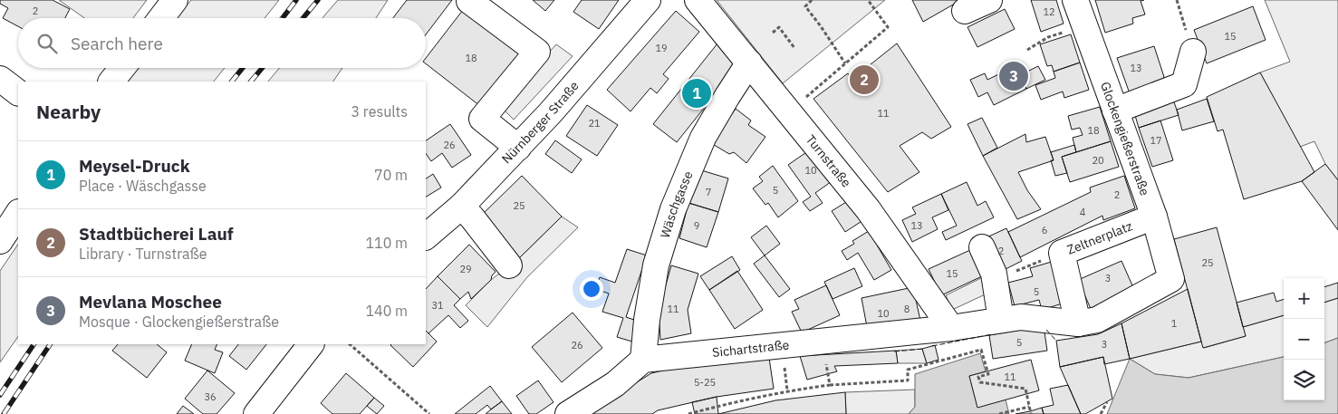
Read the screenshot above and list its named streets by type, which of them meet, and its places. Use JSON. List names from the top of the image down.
{
  "streets": {
    "street": [
      "Nürnberger Straße",
      "Glockengießerstraße",
      "Turnstraße",
      "Wäschgasse",
      "Zeltnerplatz",
      "Sichartstraße"
    ]
  },
  "crossings": [
    ["Glockengießerstraße", "Zeltnerplatz"],
    ["Turnstraße", "Wäschgasse"],
    ["Turnstraße", "Sichartstraße"],
    ["Wäschgasse", "Sichartstraße"]
  ],
  "house_numbers": [
    "2",
    "12",
    "15",
    "19",
    "18",
    "13",
    "11",
    "21",
    "18",
    "17",
    "26",
    "20",
    "10",
    "5",
    "7",
    "2",
    "25",
    "4",
    "9",
    "13",
    "6",
    "2",
    "25",
    "29",
    "15",
    "3",
    "5",
    "31",
    "11",
    "8",
    "10",
    "1",
    "5",
    "3",
    "26",
    "11",
    "5-25",
    "36"
  ],
  "page": {
    "search": "Search here",
    "pins": ["3", "2", "1"],
    "heading": ["Nearby", "3 results"],
    "list": [
      {
        "mark": "1",
        "name": "Meysel-Druck",
        "note": "Place · Wäschgasse",
        "value": "70 m"
      },
      {
        "mark": "2",
        "name": "Stadtbücherei Lauf",
        "note": "Library · Turnstraße",
        "value": "110 m"
      },
      {
        "mark": "3",
        "name": "Mevlana Moschee",
        "note": "Mosque · Glockengießerstraße",
        "value": "140 m"
      }
    ],
    "map_buttons": ["+", "−"]
  }
}
